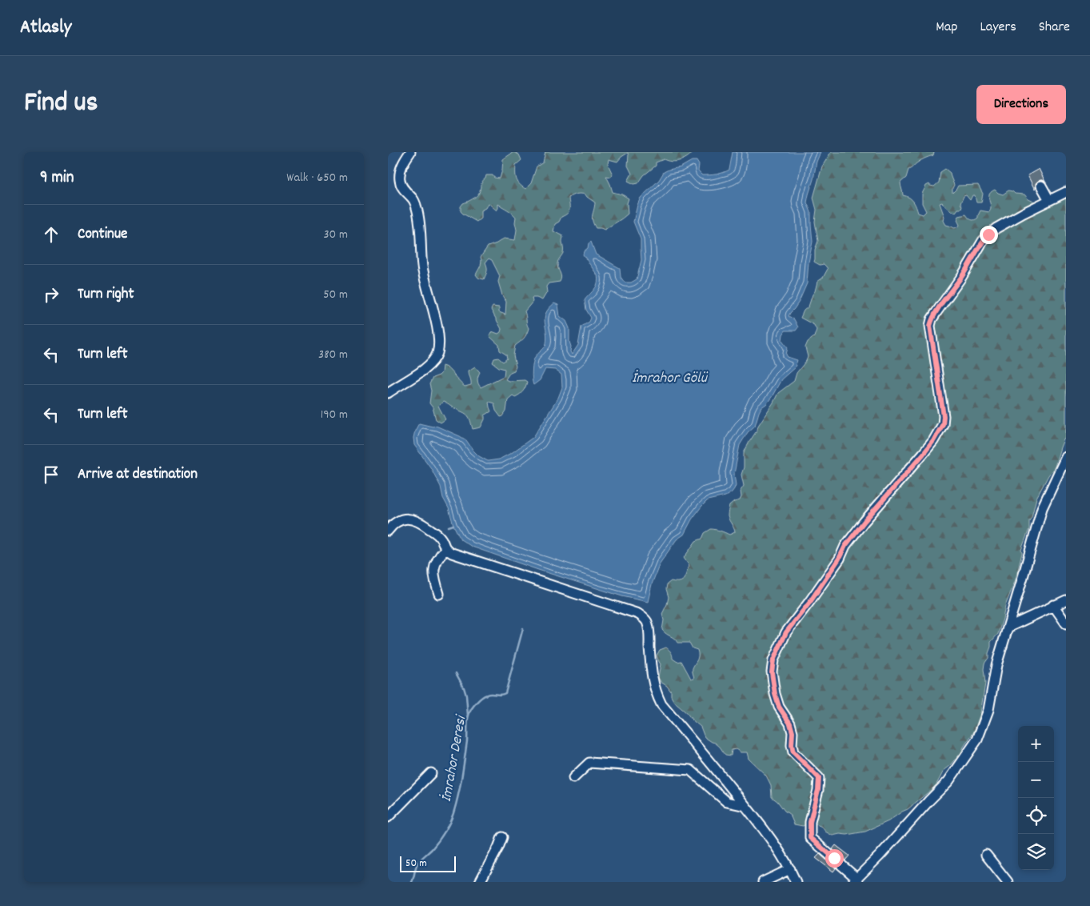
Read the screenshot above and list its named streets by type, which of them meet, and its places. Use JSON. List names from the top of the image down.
{
  "water": ["İmrahor Gölü", "İmrahor Deresi"],
  "scale_bar": "50 m",
  "page": {
    "header": "Atlasly",
    "nav": ["Map", "Layers", "Share"],
    "title": "Find us",
    "buttons": "Directions",
    "heading": ["9 min", "Walk · 650 m"],
    "list": [
      ["Continue", "30 m"],
      ["Turn right", "50 m"],
      ["Turn left", "380 m"],
      ["Turn left", "190 m"],
      "Arrive at destination"
    ],
    "map_buttons": ["+", "−"],
    "scale": "50 m"
  }
}
